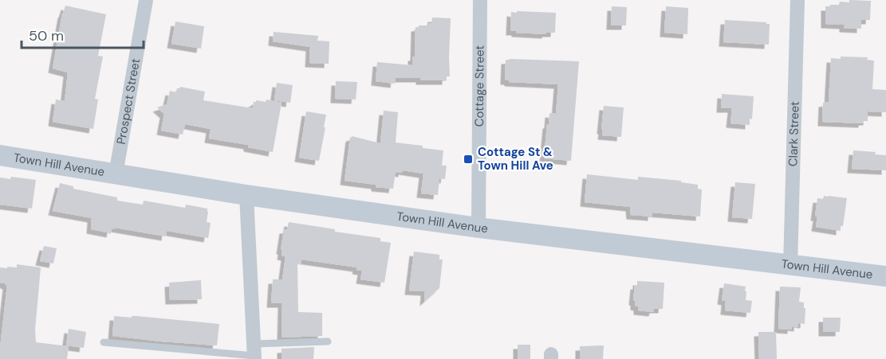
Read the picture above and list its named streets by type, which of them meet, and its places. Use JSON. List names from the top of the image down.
{
  "streets": {
    "street": [
      "Cottage Street",
      "Prospect Street",
      "Clark Street",
      "Town Hill Avenue"
    ]
  },
  "crossings": [
    ["Cottage Street", "Town Hill Avenue"],
    ["Prospect Street", "Town Hill Avenue"],
    ["Clark Street", "Town Hill Avenue"]
  ],
  "places": {
    "transit": ["Cottage St & Town Hill Ave"]
  },
  "scale_bar": "50 m"
}
